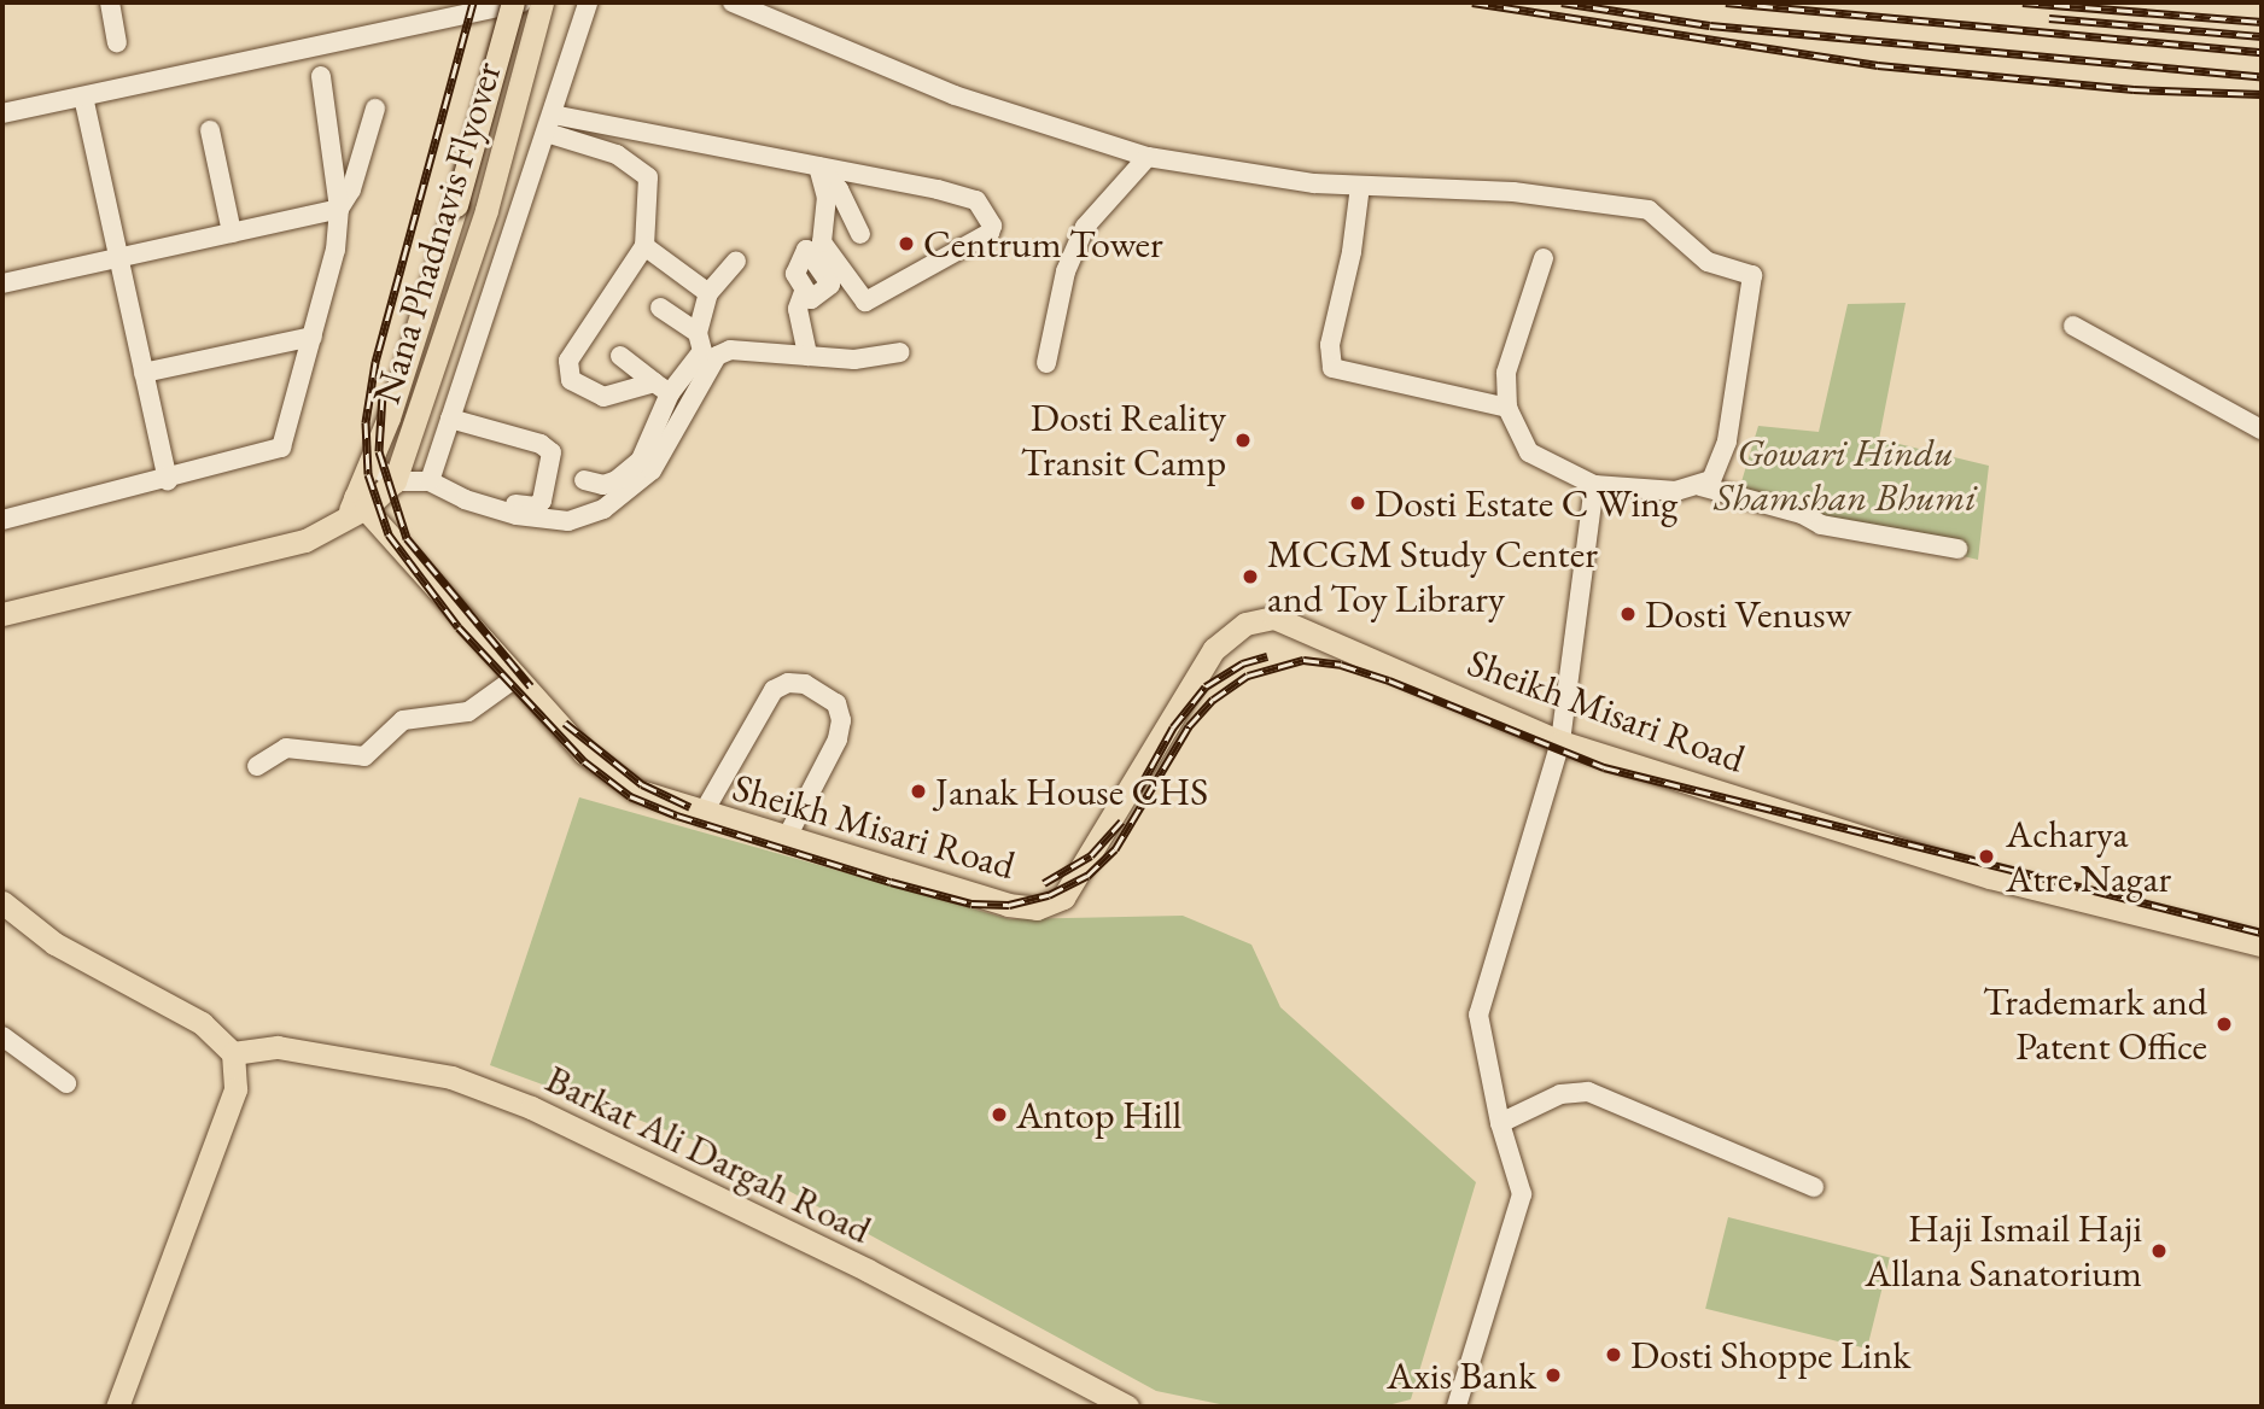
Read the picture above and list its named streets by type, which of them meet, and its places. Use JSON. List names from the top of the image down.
{
  "streets": {
    "main road": ["Nana Phadnavis Flyover", "Sheikh Misari Road", "Barkat Ali Dargah Road"]
  },
  "crossings": [
    ["Nana Phadnavis Flyover", "Sheikh Misari Road"]
  ],
  "parks": ["Gowari Hindu Shamshan Bhumi"],
  "places": [
    "Centrum Tower",
    "Dosti Reality Transit Camp",
    "Dosti Estate C Wing",
    "MCGM Study Center and Toy Library",
    "Dosti Venusw",
    "Janak House CHS",
    "Acharya Atre Nagar",
    "Trademark and Patent Office",
    "Antop Hill",
    "Haji Ismail Haji Allana Sanatorium",
    "Dosti Shoppe Link",
    "Axis Bank"
  ]
}
